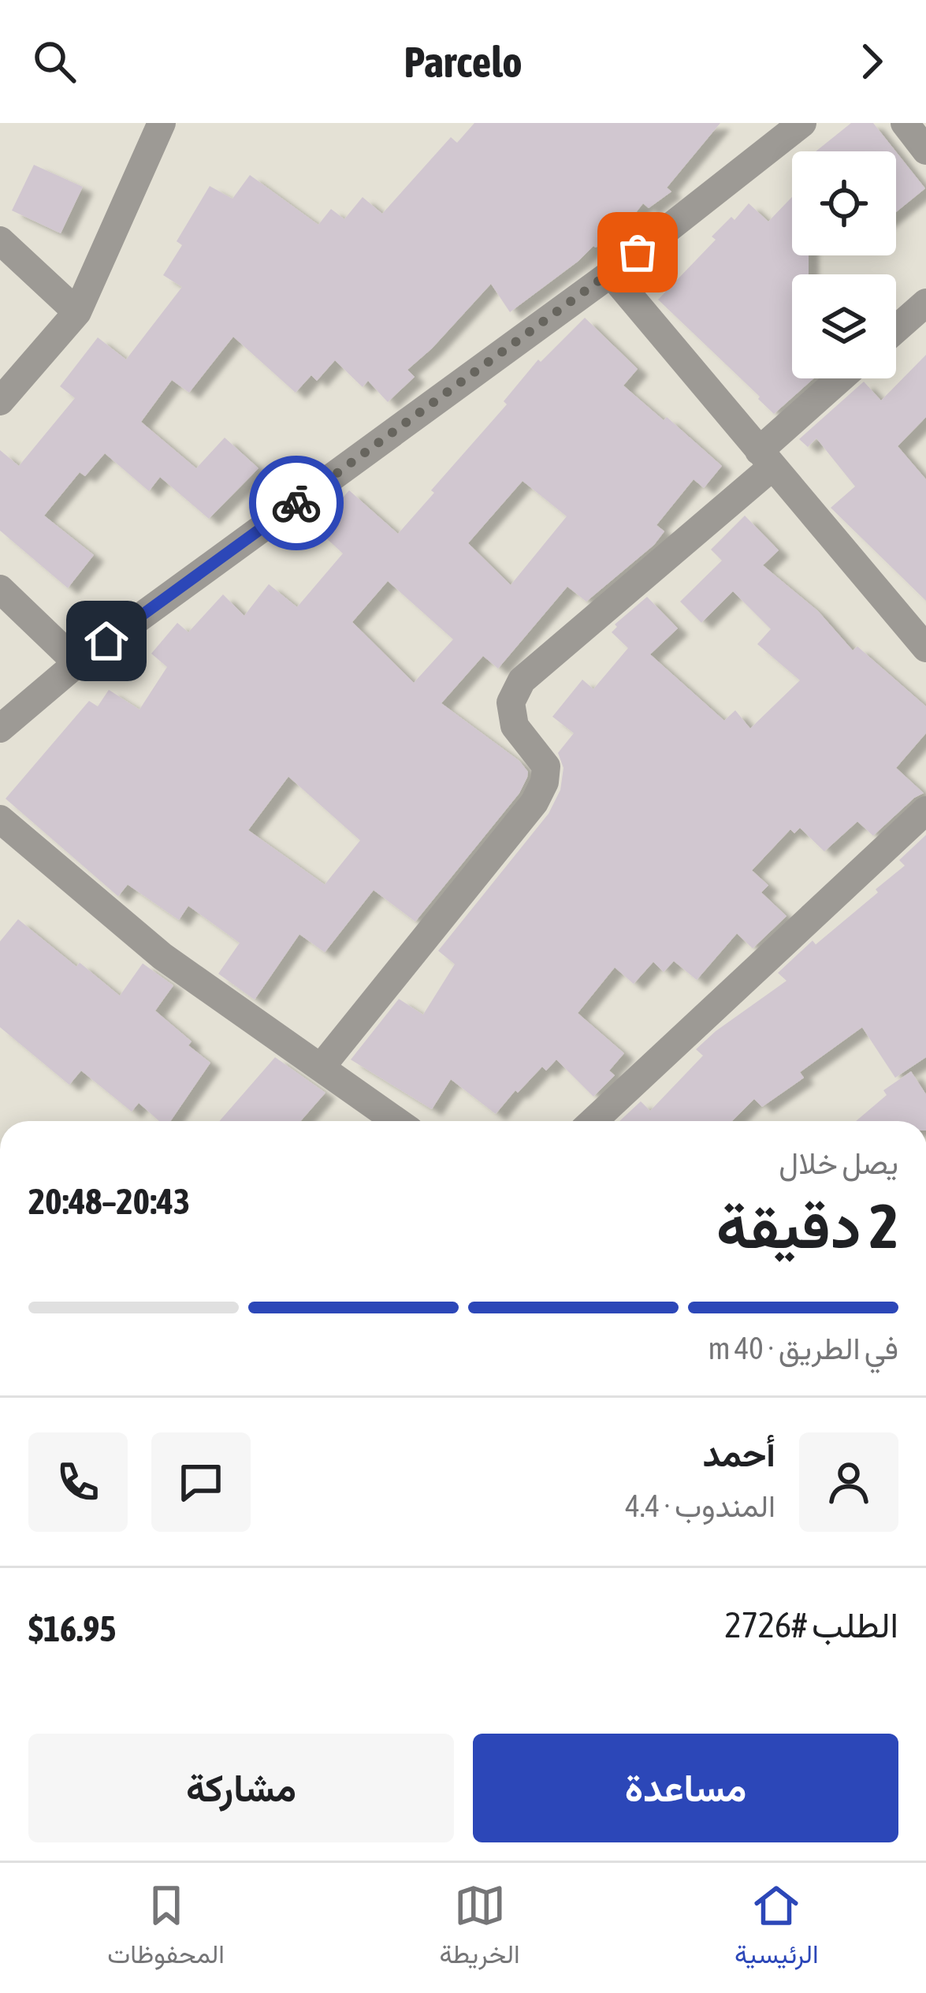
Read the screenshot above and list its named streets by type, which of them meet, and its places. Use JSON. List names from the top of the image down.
{
  "page": {
    "header": "Parcelo",
    "heading": ["2 دقيقة", "يصل خلال", "20:43–20:48"],
    "panel": [
      "أحمد",
      "المندوب · 4.4",
      "الطلب #2726",
      "$16.95"
    ],
    "bar": "في الطريق · 40 m",
    "buttons": ["مساعدة", "مشاركة"],
    "tabs": ["الرئيسية", "الخريطة", "المحفوظات"]
  }
}
